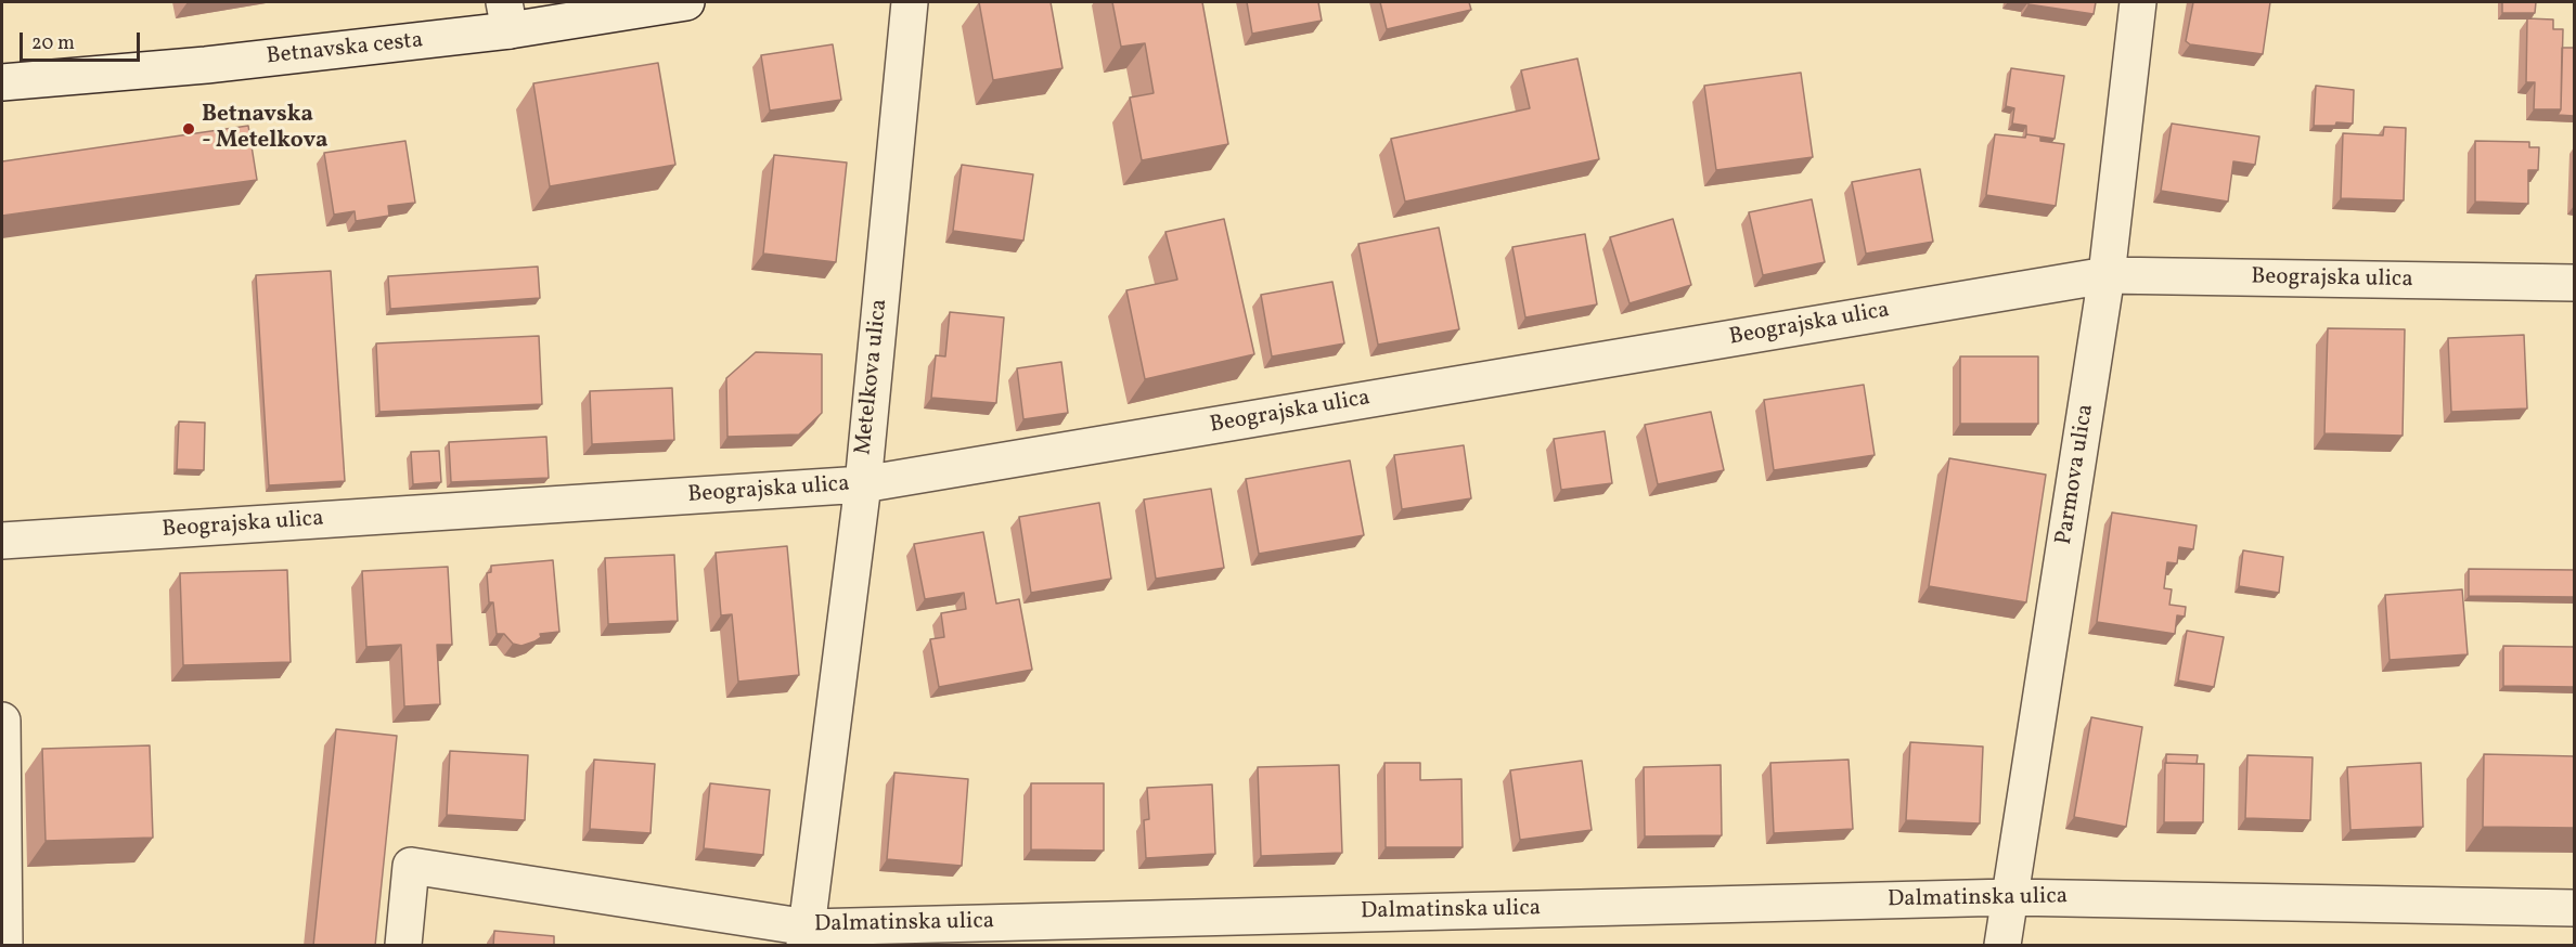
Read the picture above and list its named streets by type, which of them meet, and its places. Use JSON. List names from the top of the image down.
{
  "streets": {
    "street": [
      "Betnavska cesta",
      "Beograjska ulica",
      "Metelkova ulica",
      "Parmova ulica",
      "Dalmatinska ulica"
    ]
  },
  "crossings": [
    ["Beograjska ulica", "Metelkova ulica"],
    ["Beograjska ulica", "Parmova ulica"],
    ["Metelkova ulica", "Dalmatinska ulica"],
    ["Parmova ulica", "Dalmatinska ulica"]
  ],
  "places": ["Betnavska - Metelkova"],
  "scale_bar": "20 m"
}
